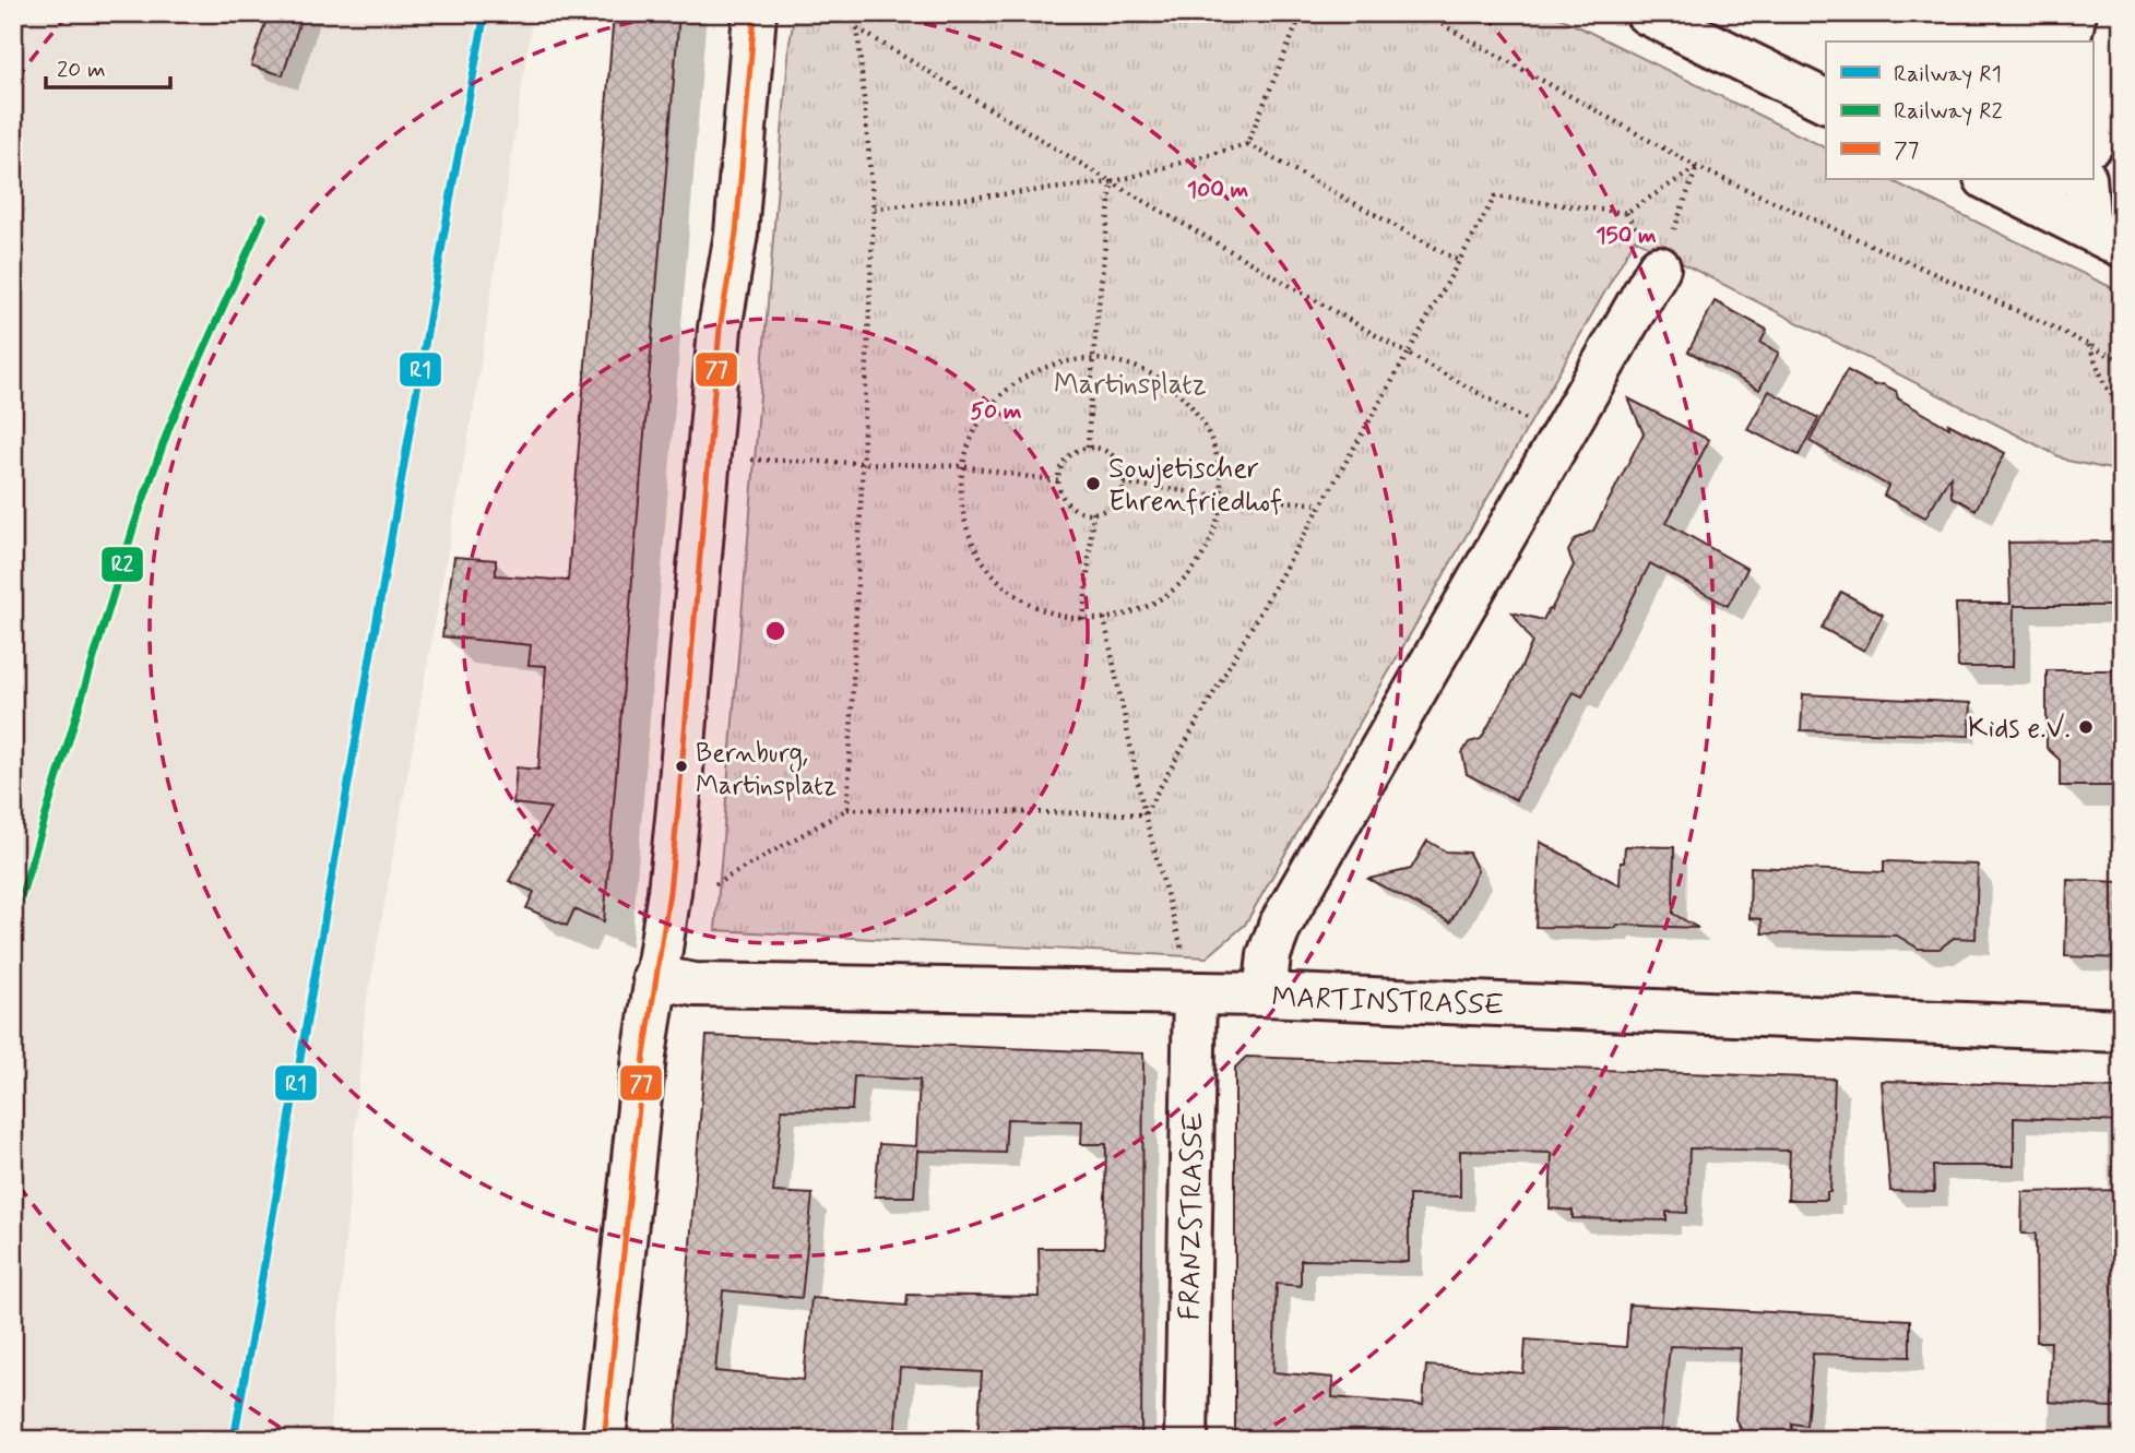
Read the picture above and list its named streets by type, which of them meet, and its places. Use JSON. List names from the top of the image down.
{
  "streets": {
    "street": ["MARTINSTRASSE", "FRANZSTRASSE"]
  },
  "crossings": [
    ["MARTINSTRASSE", "FRANZSTRASSE"]
  ],
  "parks": ["Martinsplatz"],
  "places": ["Sowjetischer Ehrenfriedhof", "Kids e.V.", "Bernburg, Martinsplatz"],
  "lines": ["rail line R1", "transit line 77", "rail line R2"],
  "legend": ["Railway R1", "Railway R2", "77"],
  "scale_bar": "20 m",
  "rings": ["100 m", "150 m", "50 m"]
}
